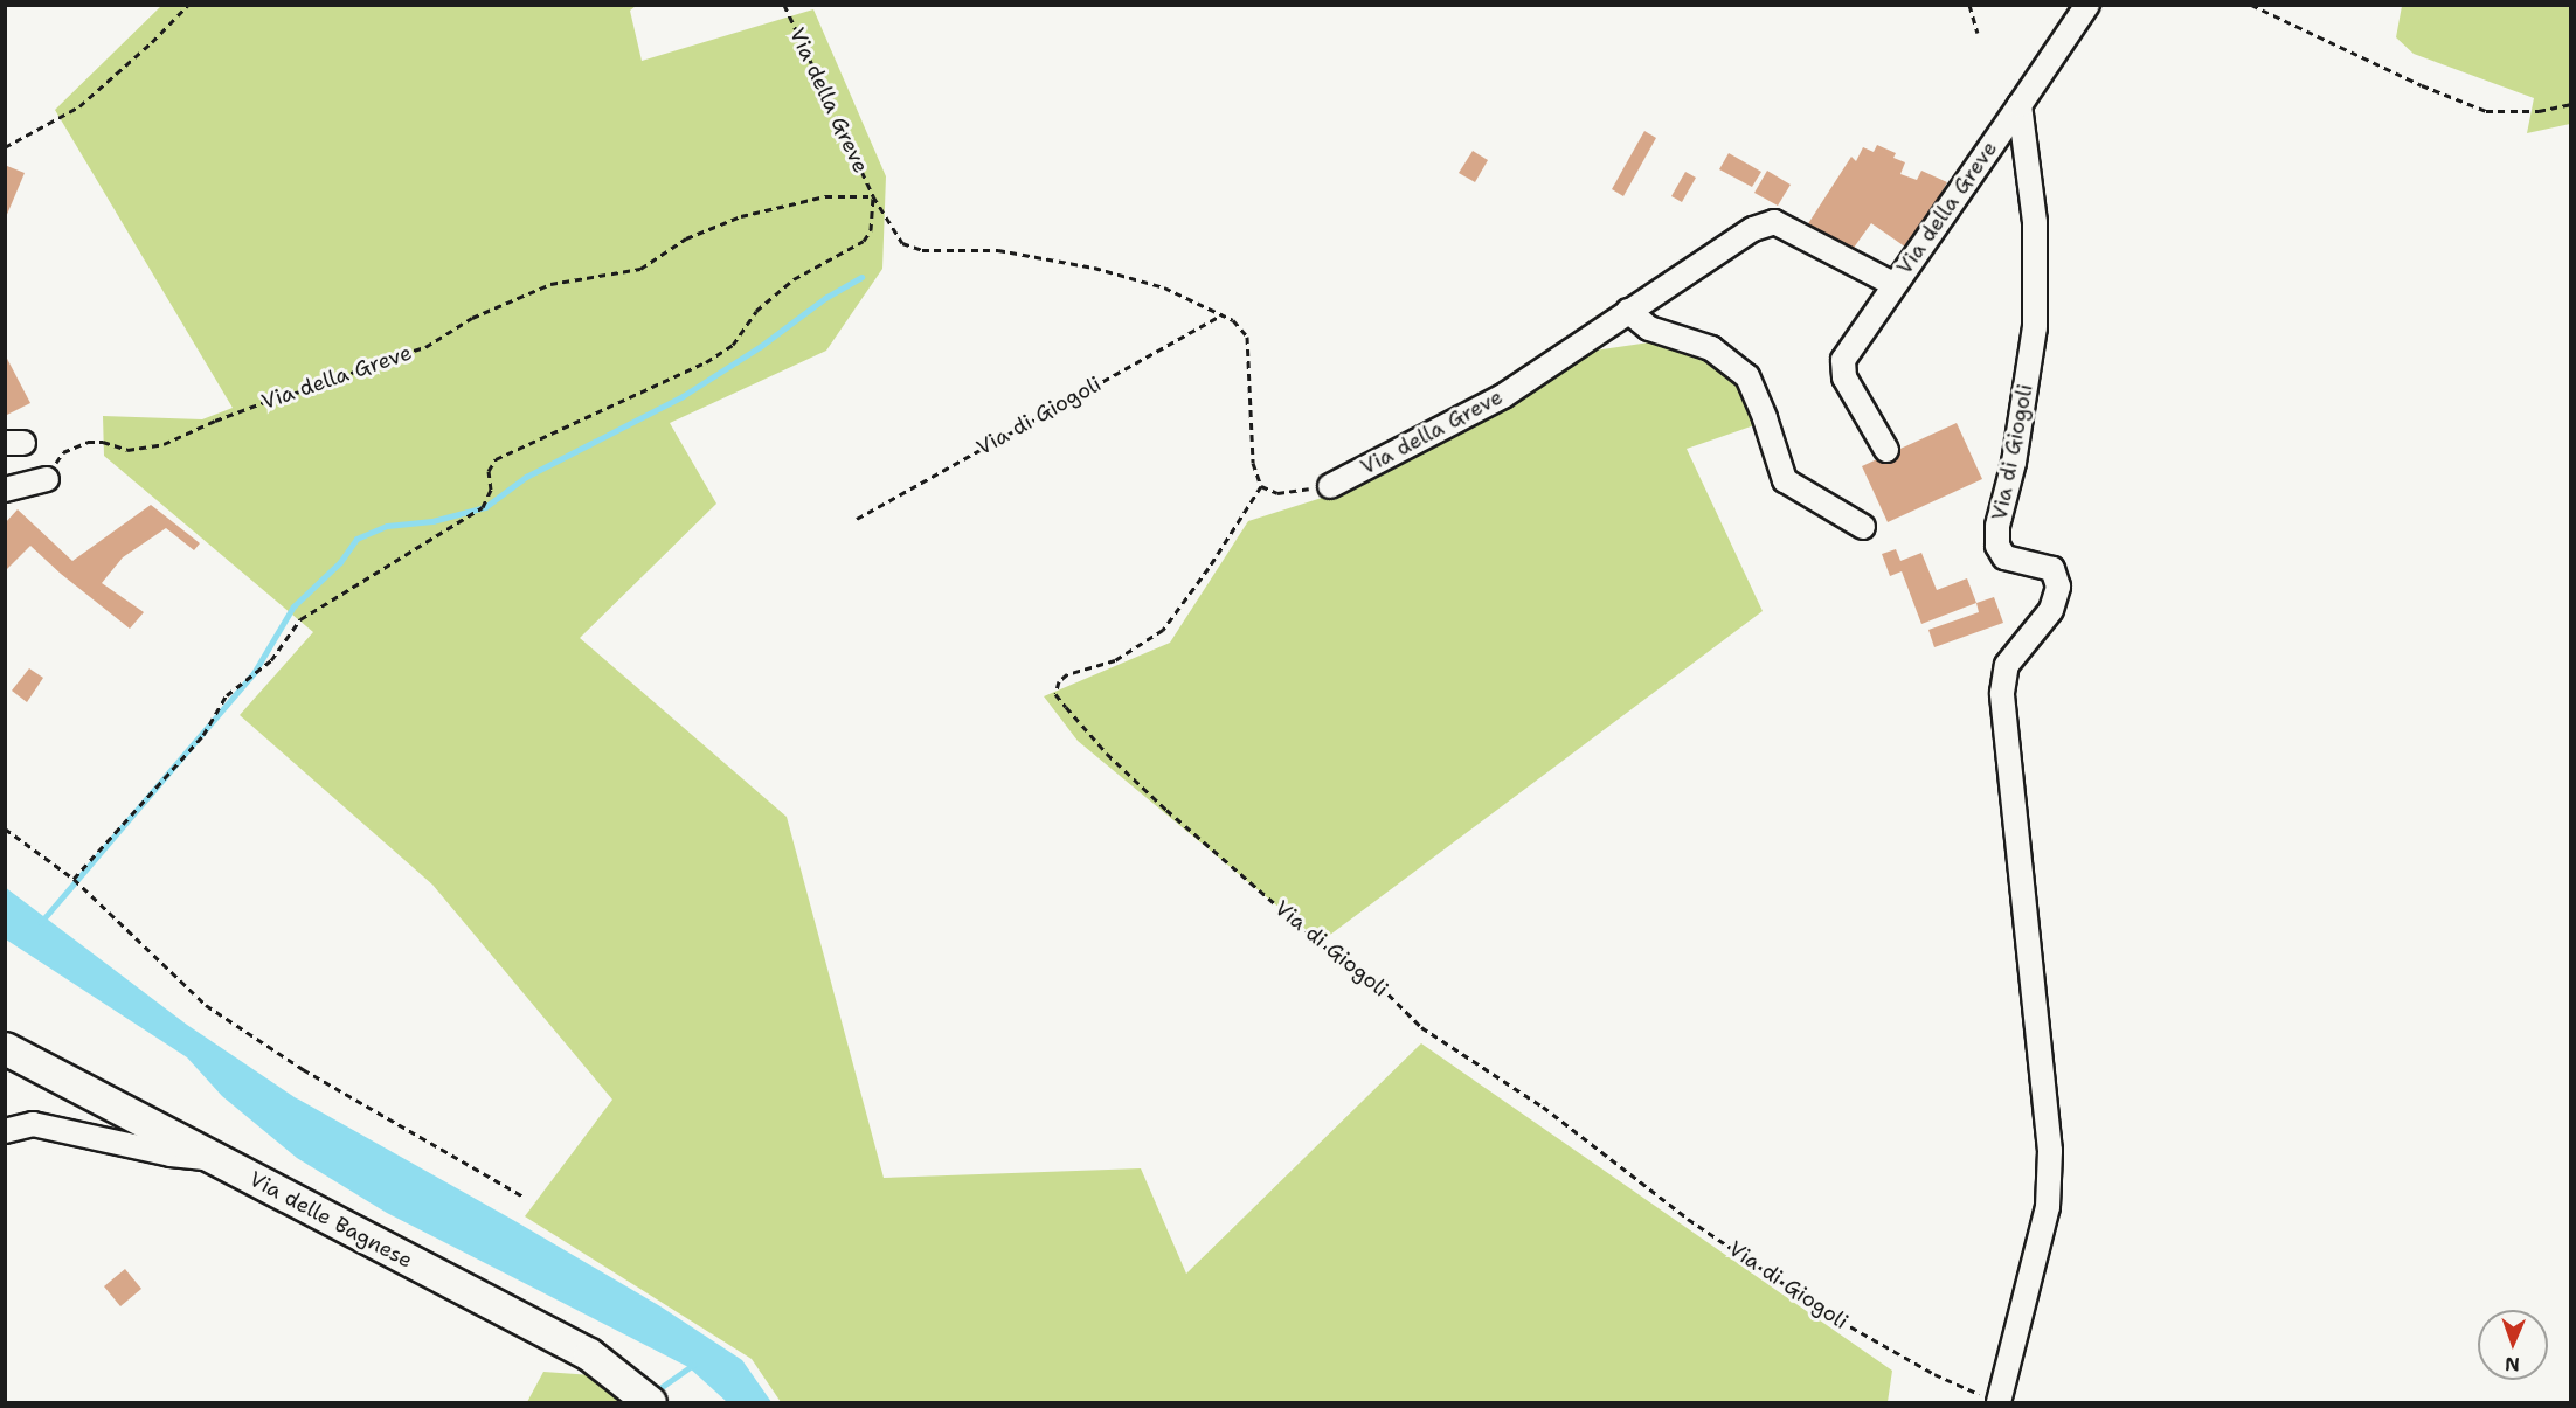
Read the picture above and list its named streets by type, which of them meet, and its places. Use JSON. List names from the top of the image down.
{
  "streets": {
    "main road": ["Via delle Bagnese"],
    "street": ["Via della Greve", "Via di Giogoli"]
  },
  "crossings": [
    ["Via della Greve", "Via di Giogoli"]
  ],
  "north": "bottom"
}
